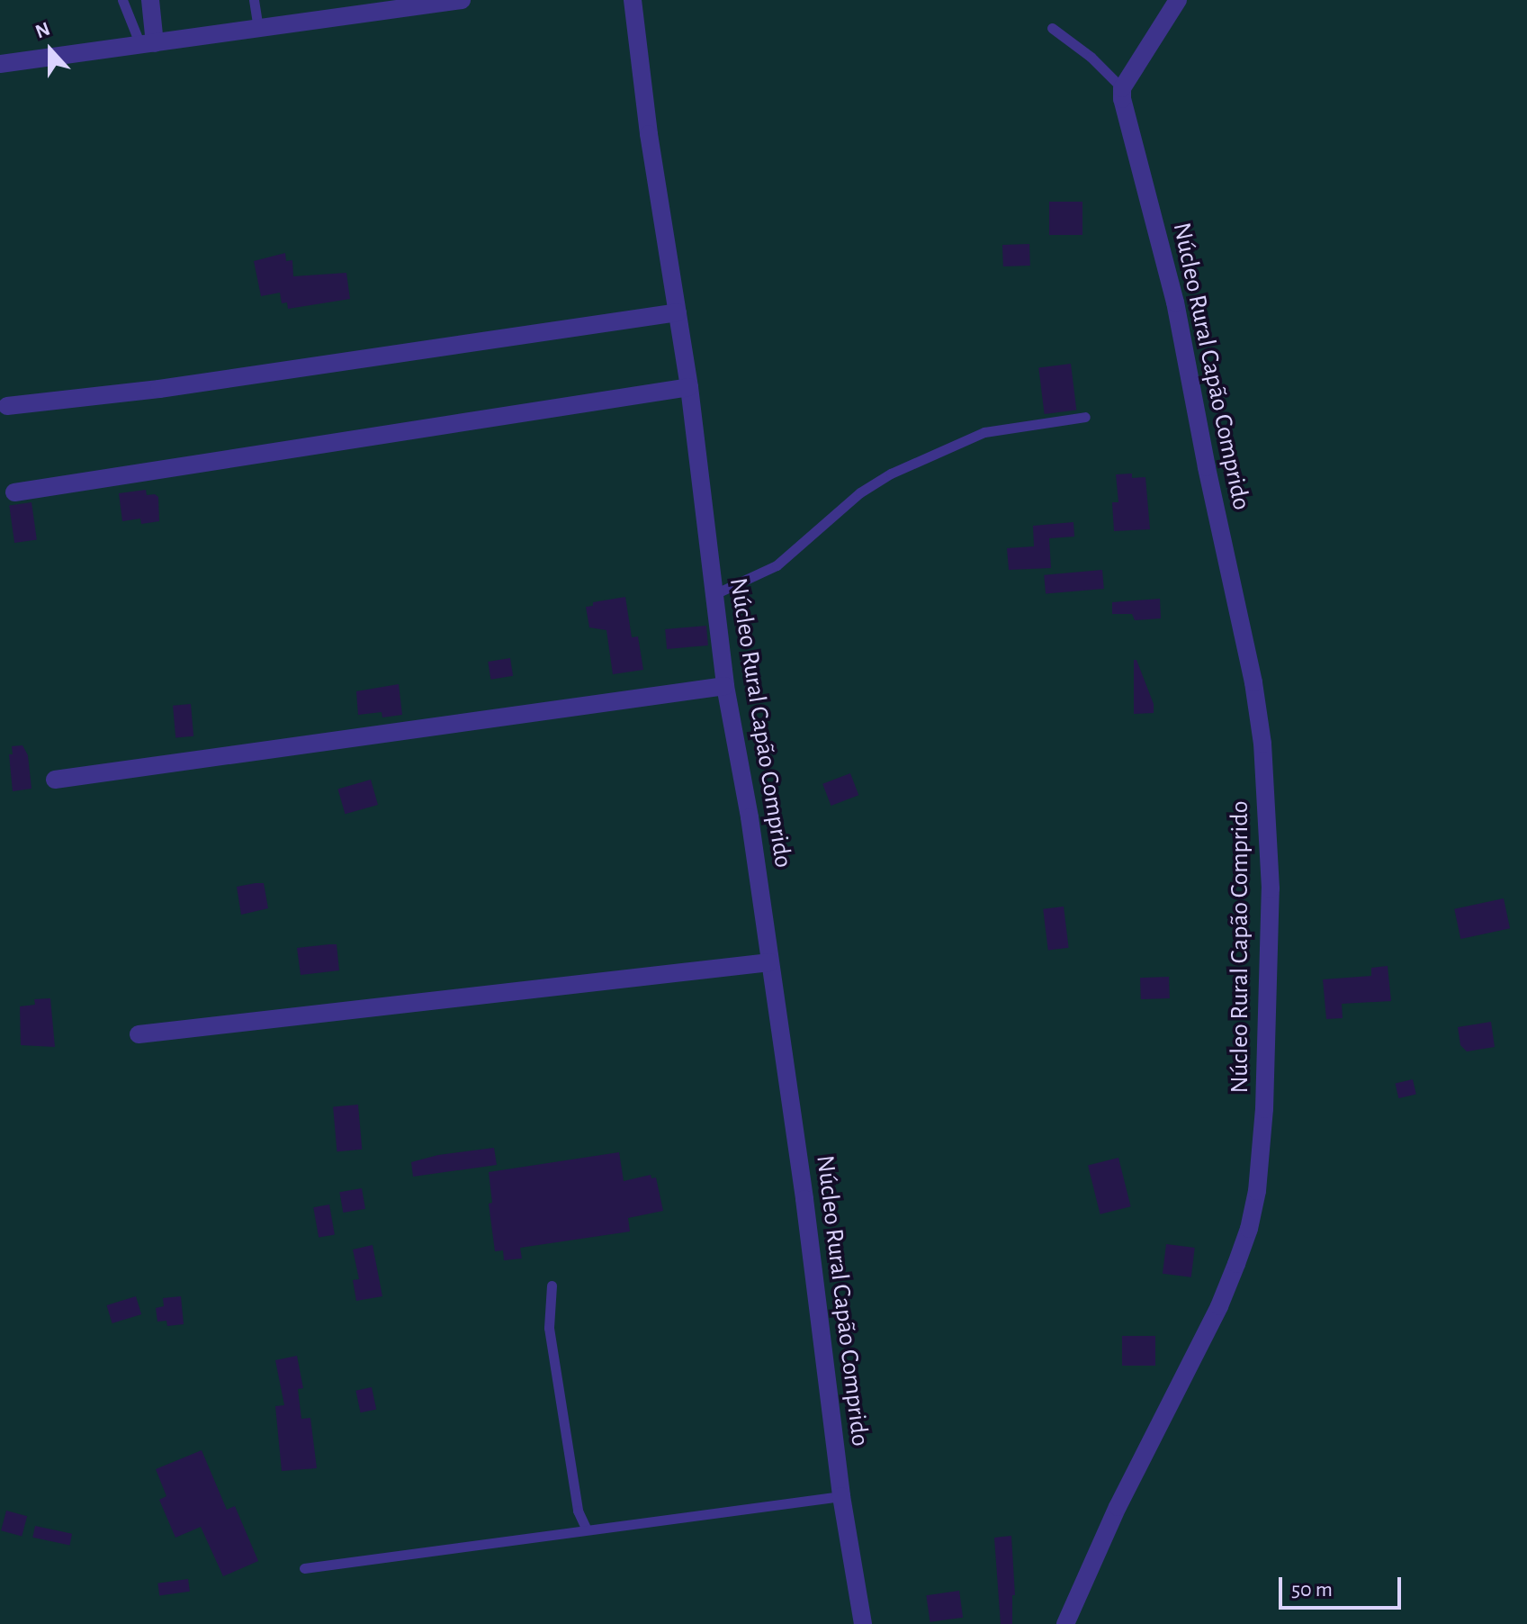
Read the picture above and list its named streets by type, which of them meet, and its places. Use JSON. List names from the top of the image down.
{
  "streets": {
    "street": ["Núcleo Rural Capão Comprido"]
  },
  "scale_bar": "50 m",
  "north": "top"
}
